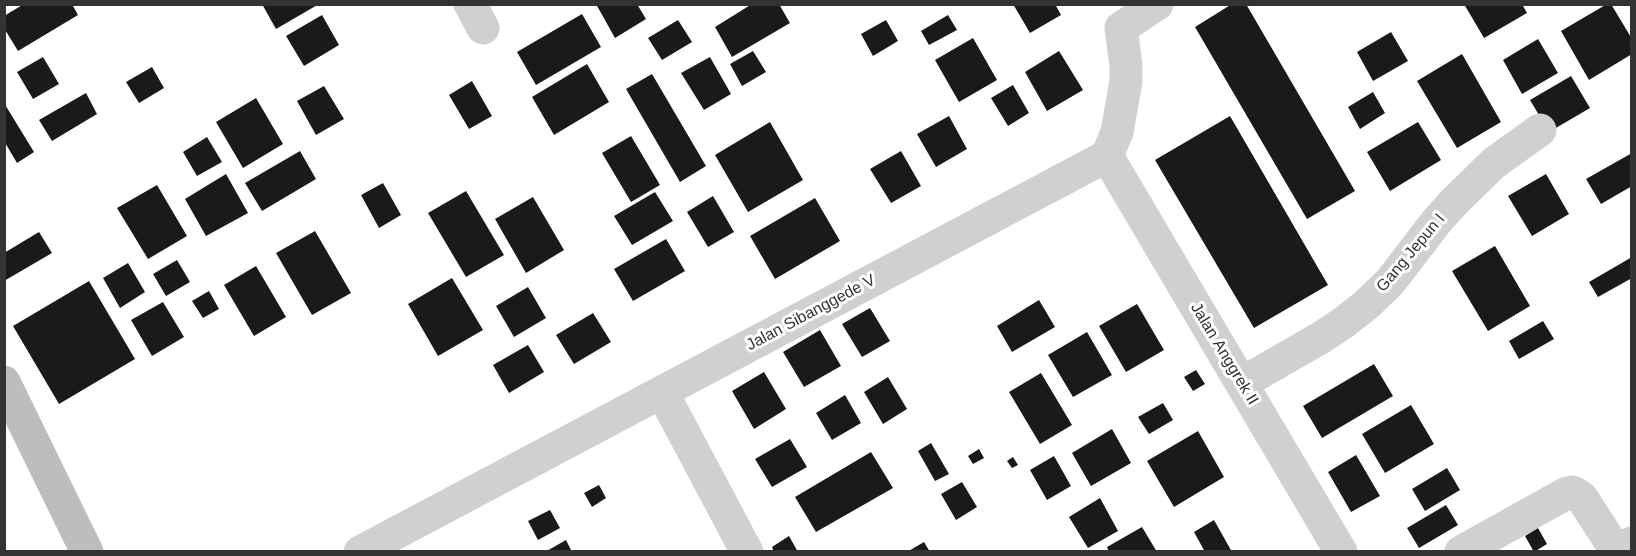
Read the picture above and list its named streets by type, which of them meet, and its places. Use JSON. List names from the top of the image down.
{
  "streets": {
    "street": ["Gang Jepun I", "Jalan Sibanggede V", "Jalan Anggrek II"]
  },
  "crossings": [
    ["Gang Jepun I", "Jalan Anggrek II"],
    ["Jalan Sibanggede V", "Jalan Anggrek II"]
  ]
}
